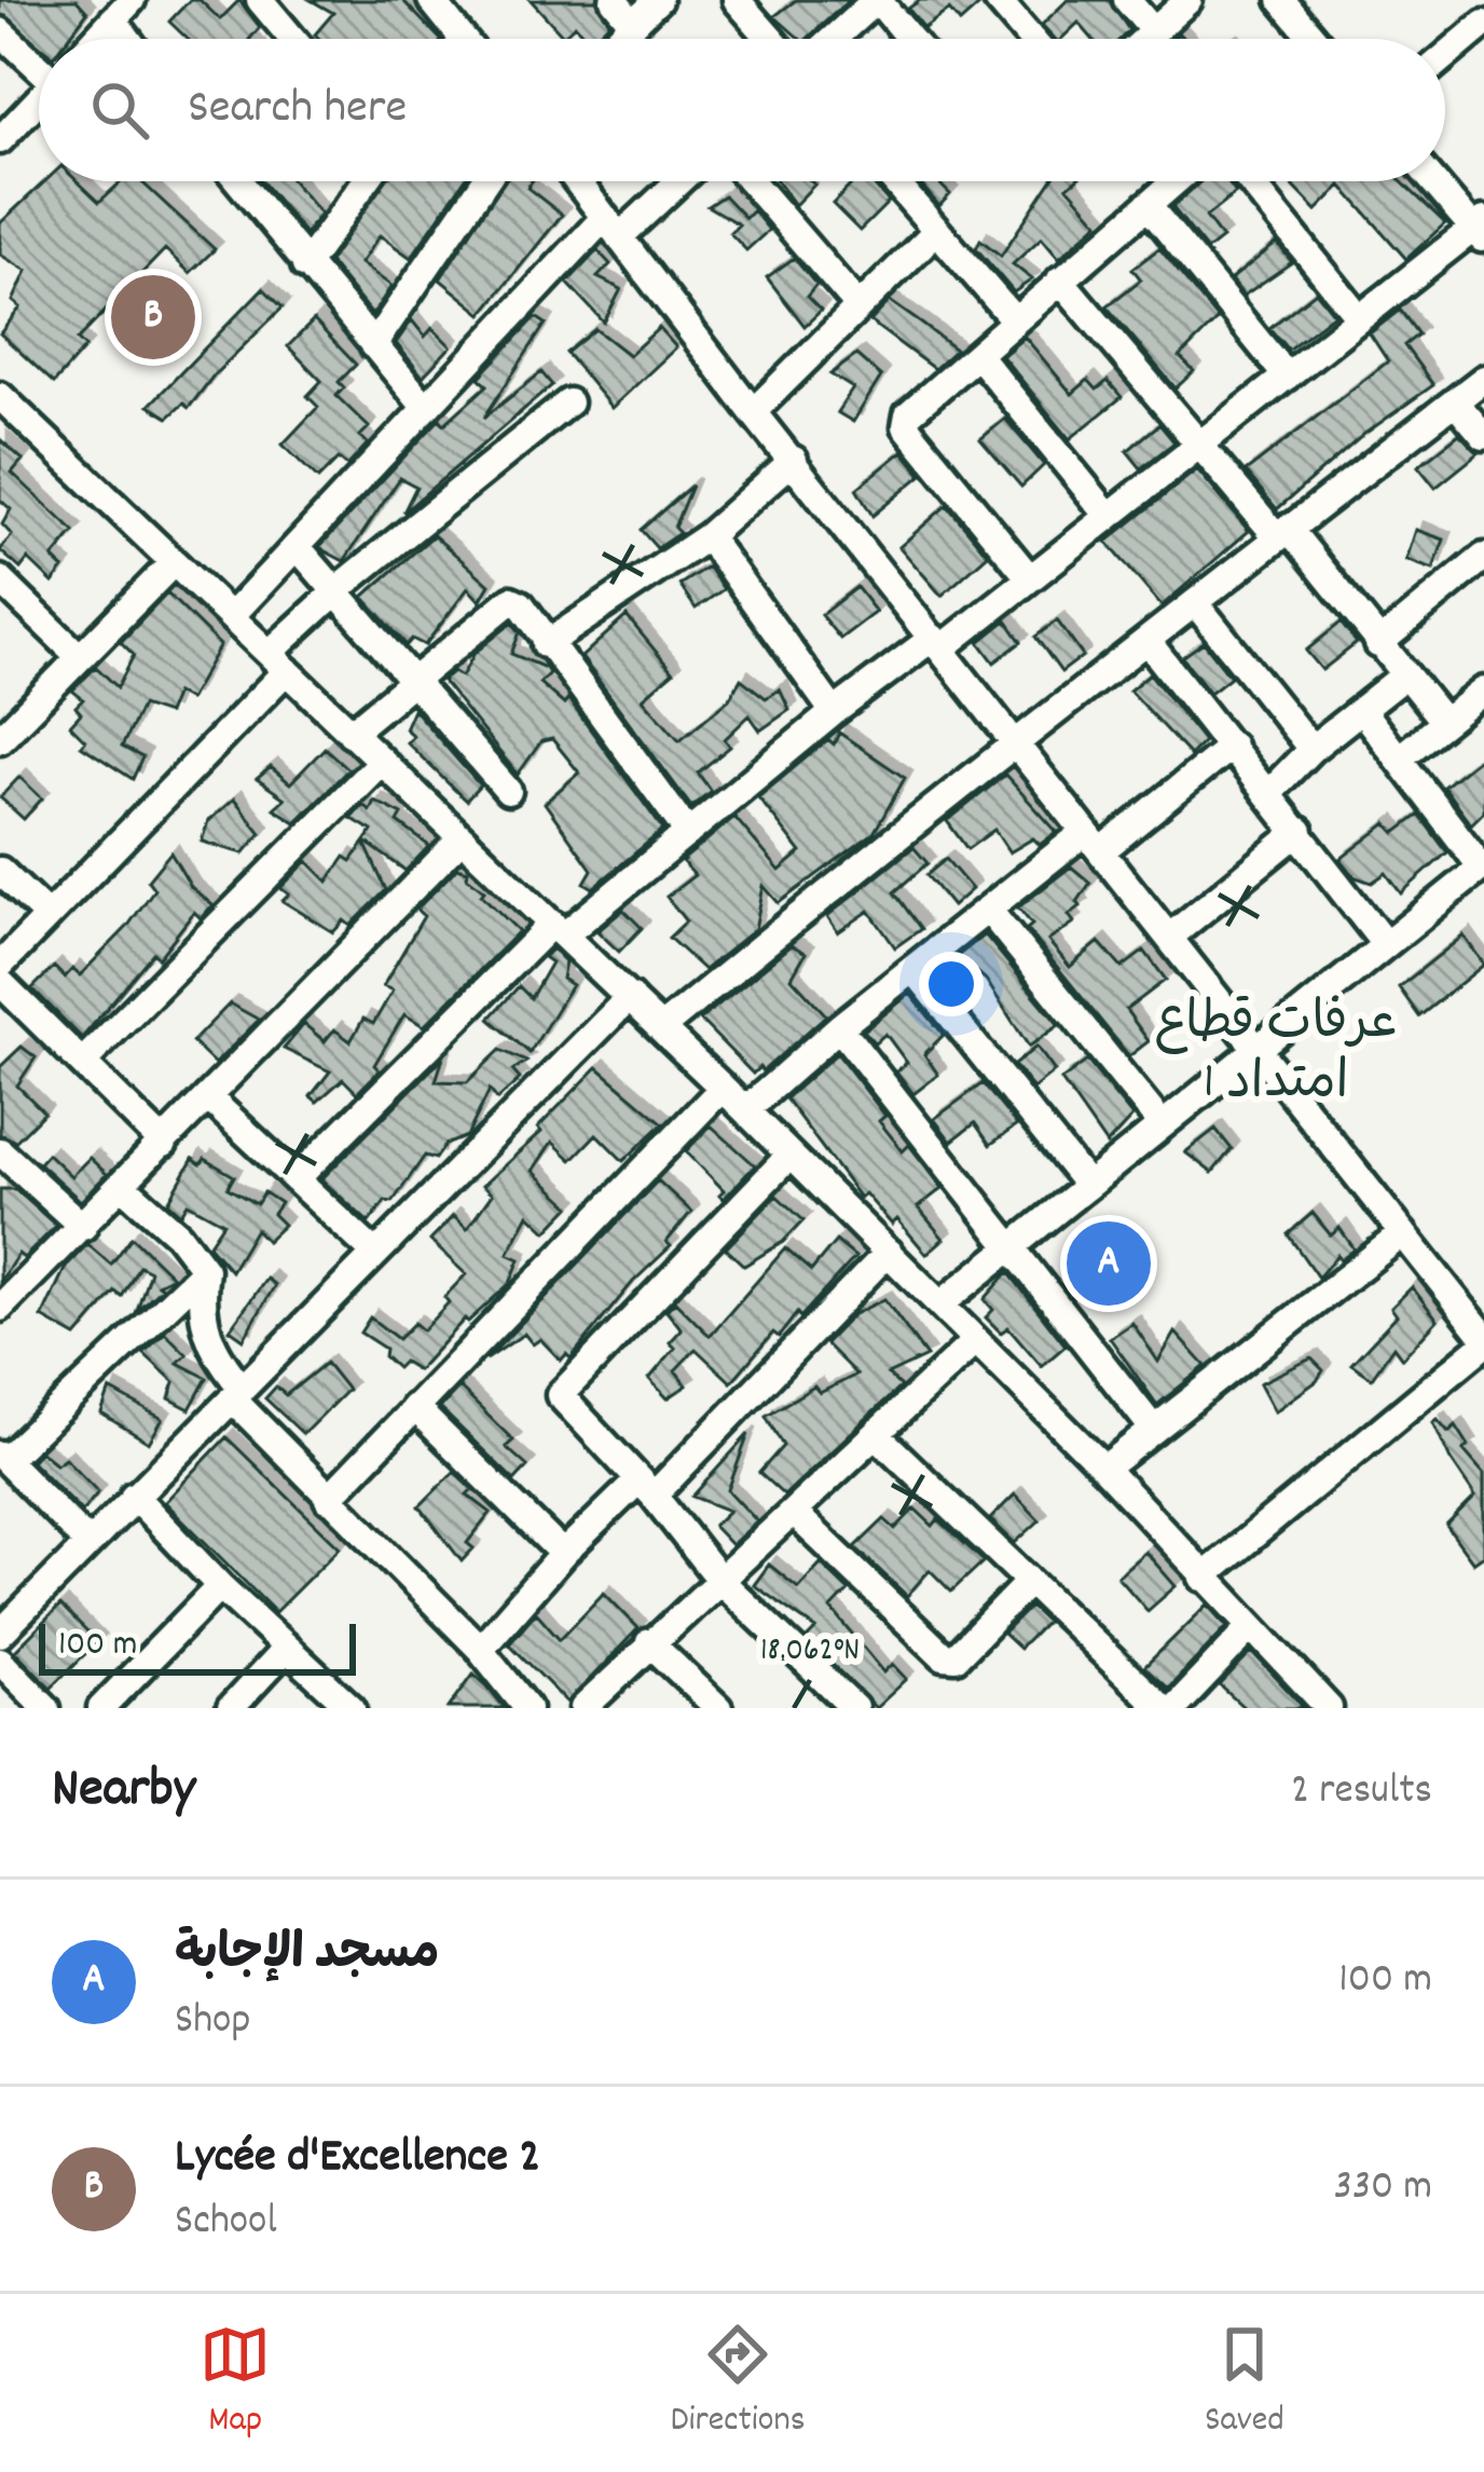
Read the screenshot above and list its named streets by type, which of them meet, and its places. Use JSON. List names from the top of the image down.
{
  "districts": ["عرفات قطاع 1 امتداد"],
  "scale_bar": "100 m",
  "page": {
    "search": "Search here",
    "pins": ["B", "A"],
    "scale": "100 m",
    "heading": ["Nearby", "2 results"],
    "list": [
      {
        "mark": "A",
        "name": "مسجد الإجابة",
        "note": "Shop",
        "value": "100 m"
      },
      {
        "mark": "B",
        "name": "Lycée d'Excellence 2",
        "note": "School",
        "value": "330 m"
      }
    ],
    "nav": ["Map", "Directions", "Saved"]
  },
  "coordinates": ["18.062°N"]
}
